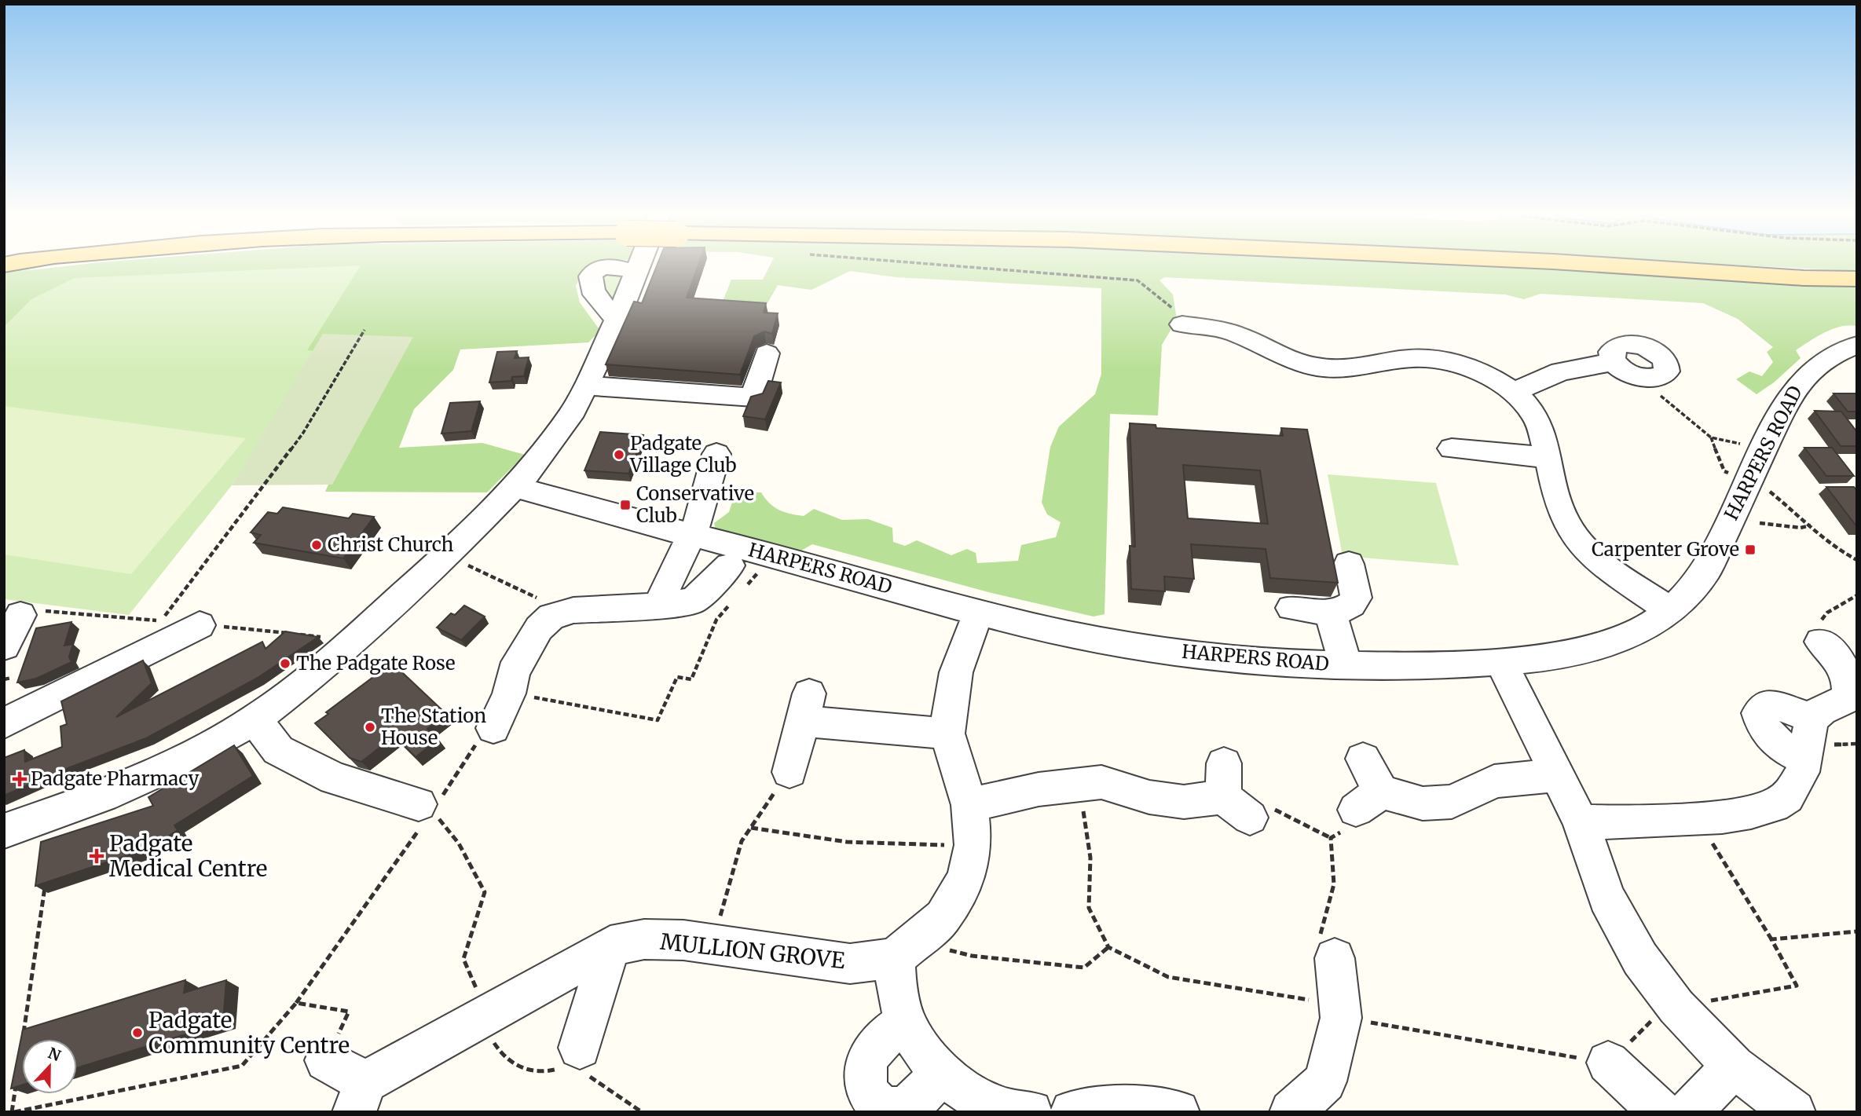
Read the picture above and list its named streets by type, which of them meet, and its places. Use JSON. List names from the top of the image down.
{
  "streets": {
    "street": ["HARPERS ROAD", "MULLION GROVE"]
  },
  "places": {
    "other": [
      "Padgate Village Club",
      "Christ Church",
      "The Padgate Rose",
      "The Station House",
      "Padgate Community Centre"
    ],
    "transit": ["Conservative Club", "Carpenter Grove"],
    "health": ["Padgate Pharmacy", "Padgate Medical Centre"]
  },
  "north": "top"
}
